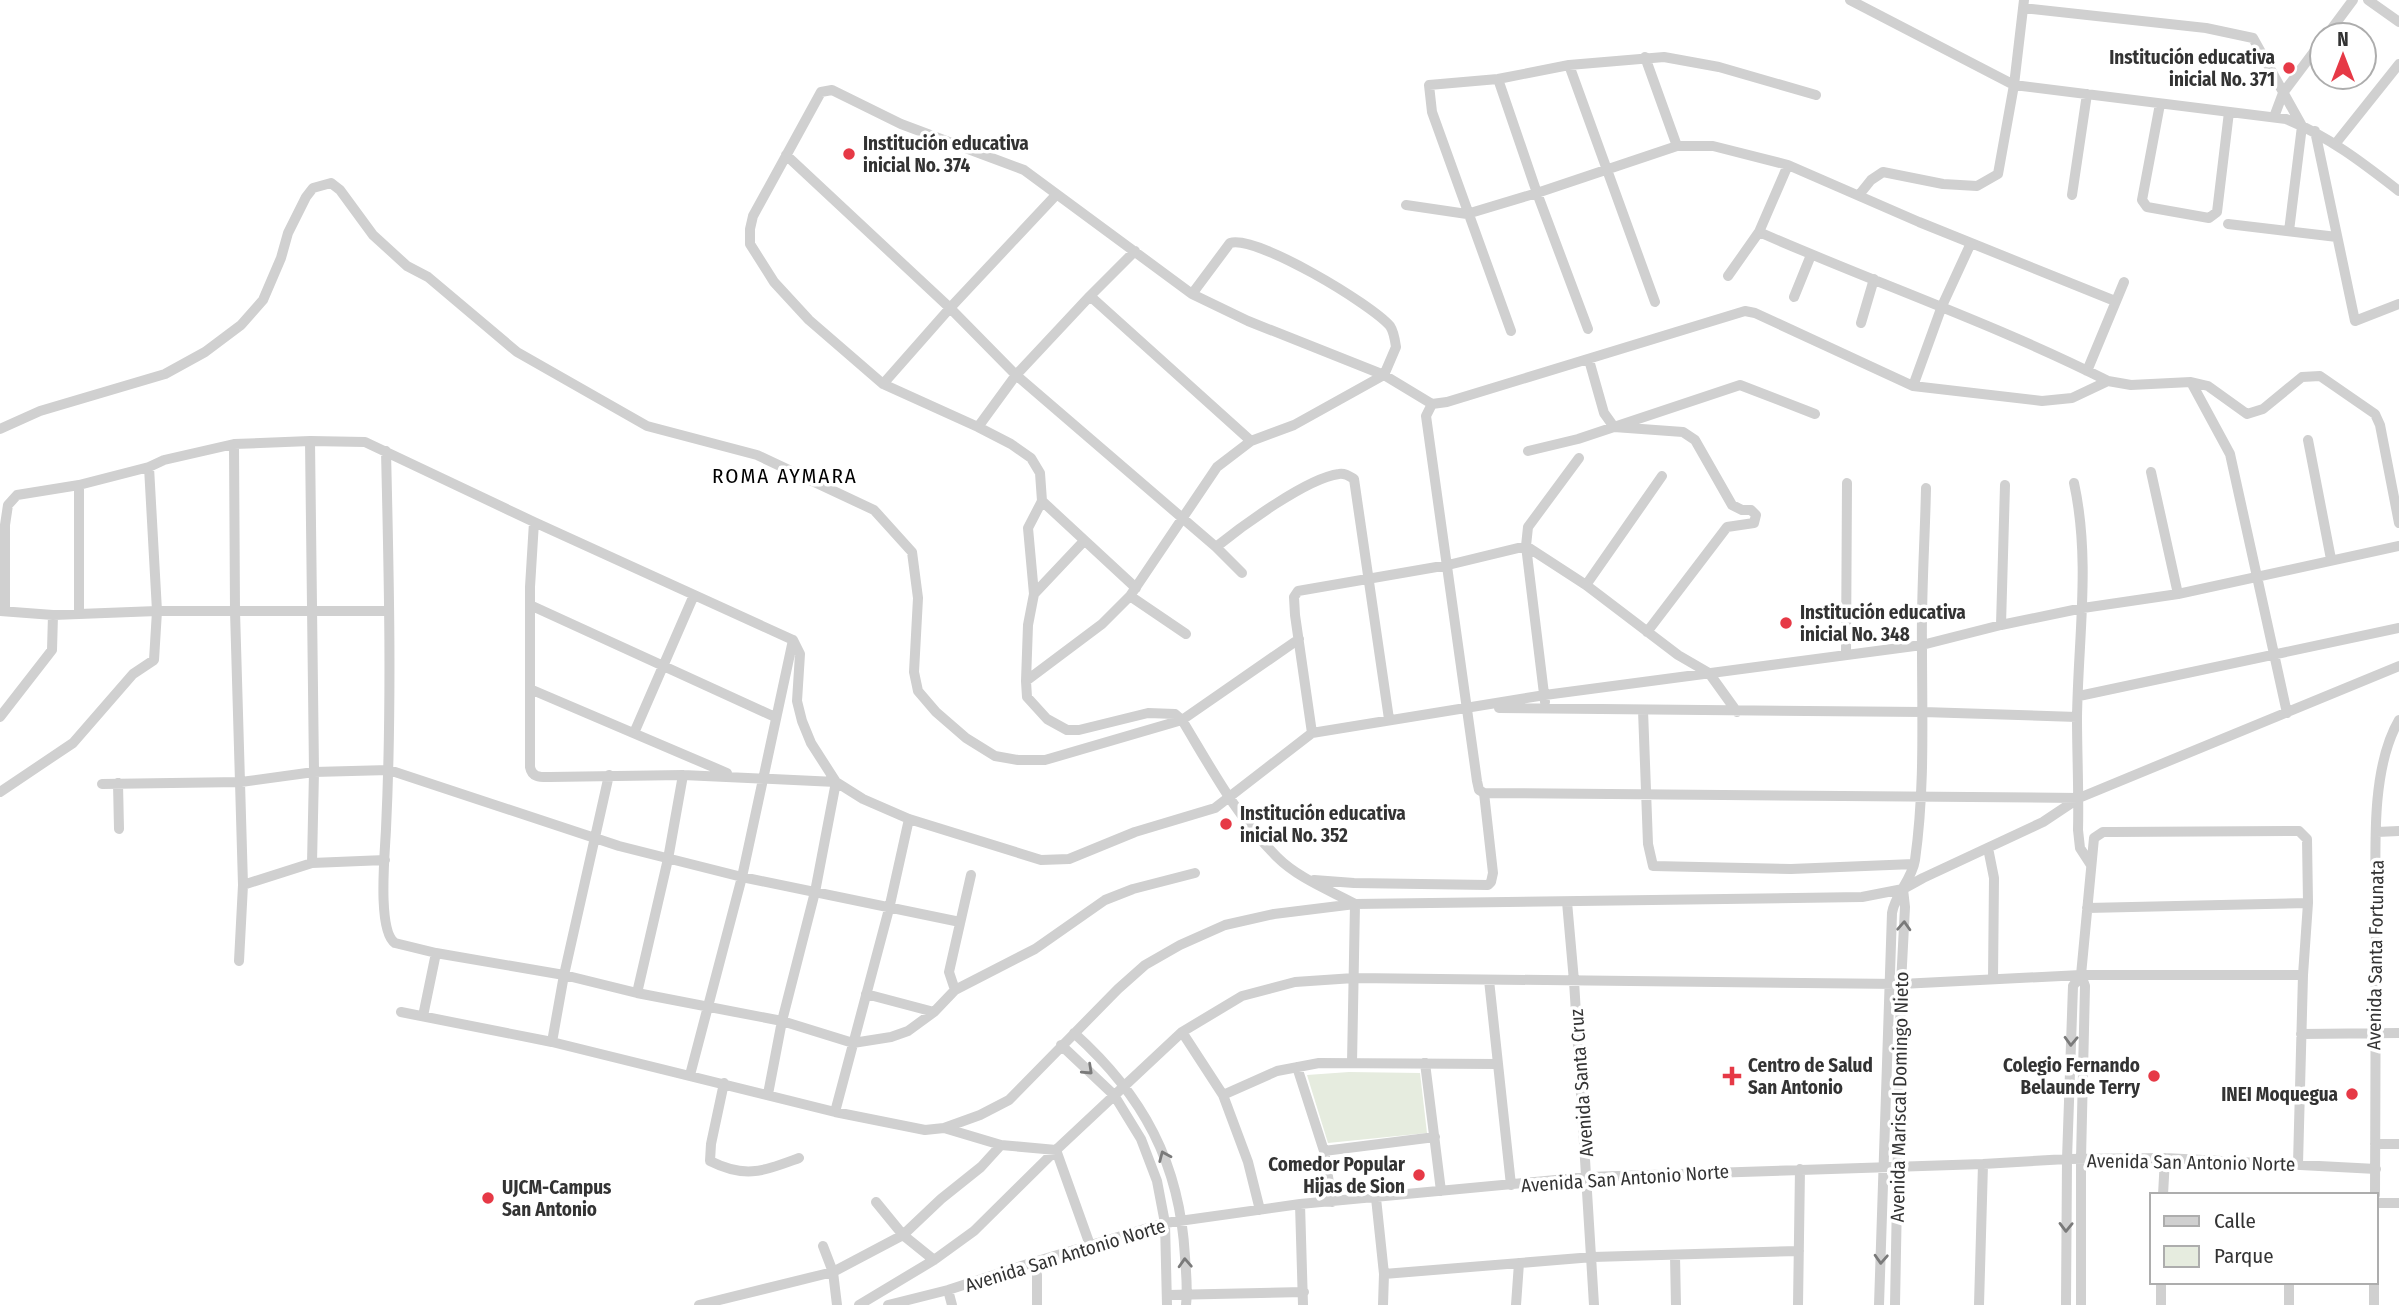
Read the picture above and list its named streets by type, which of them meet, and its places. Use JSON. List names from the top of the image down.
{
  "streets": {
    "street": [
      "Avenida Santa Fortunata",
      "Avenida Santa Cruz",
      "Avenida Mariscal Domingo Nieto",
      "Avenida San Antonio Norte"
    ]
  },
  "crossings": [
    ["Avenida Santa Fortunata", "Avenida San Antonio Norte"],
    ["Avenida Santa Cruz", "Avenida San Antonio Norte"],
    ["Avenida Mariscal Domingo Nieto", "Avenida San Antonio Norte"]
  ],
  "districts": ["ROMA AYMARA"],
  "places": {
    "other": [
      "Institución educativa inicial No. 371",
      "Institución educativa inicial No. 374",
      "Institución educativa inicial No. 348",
      "Institución educativa inicial No. 352",
      "Colegio Fernando Belaunde Terry",
      "INEI Moquegua",
      "Comedor Popular Hijas de Sion",
      "UJCM-Campus San Antonio"
    ],
    "health": ["Centro de Salud San Antonio"]
  },
  "legend": ["Calle", "Parque"],
  "north": "top"
}
